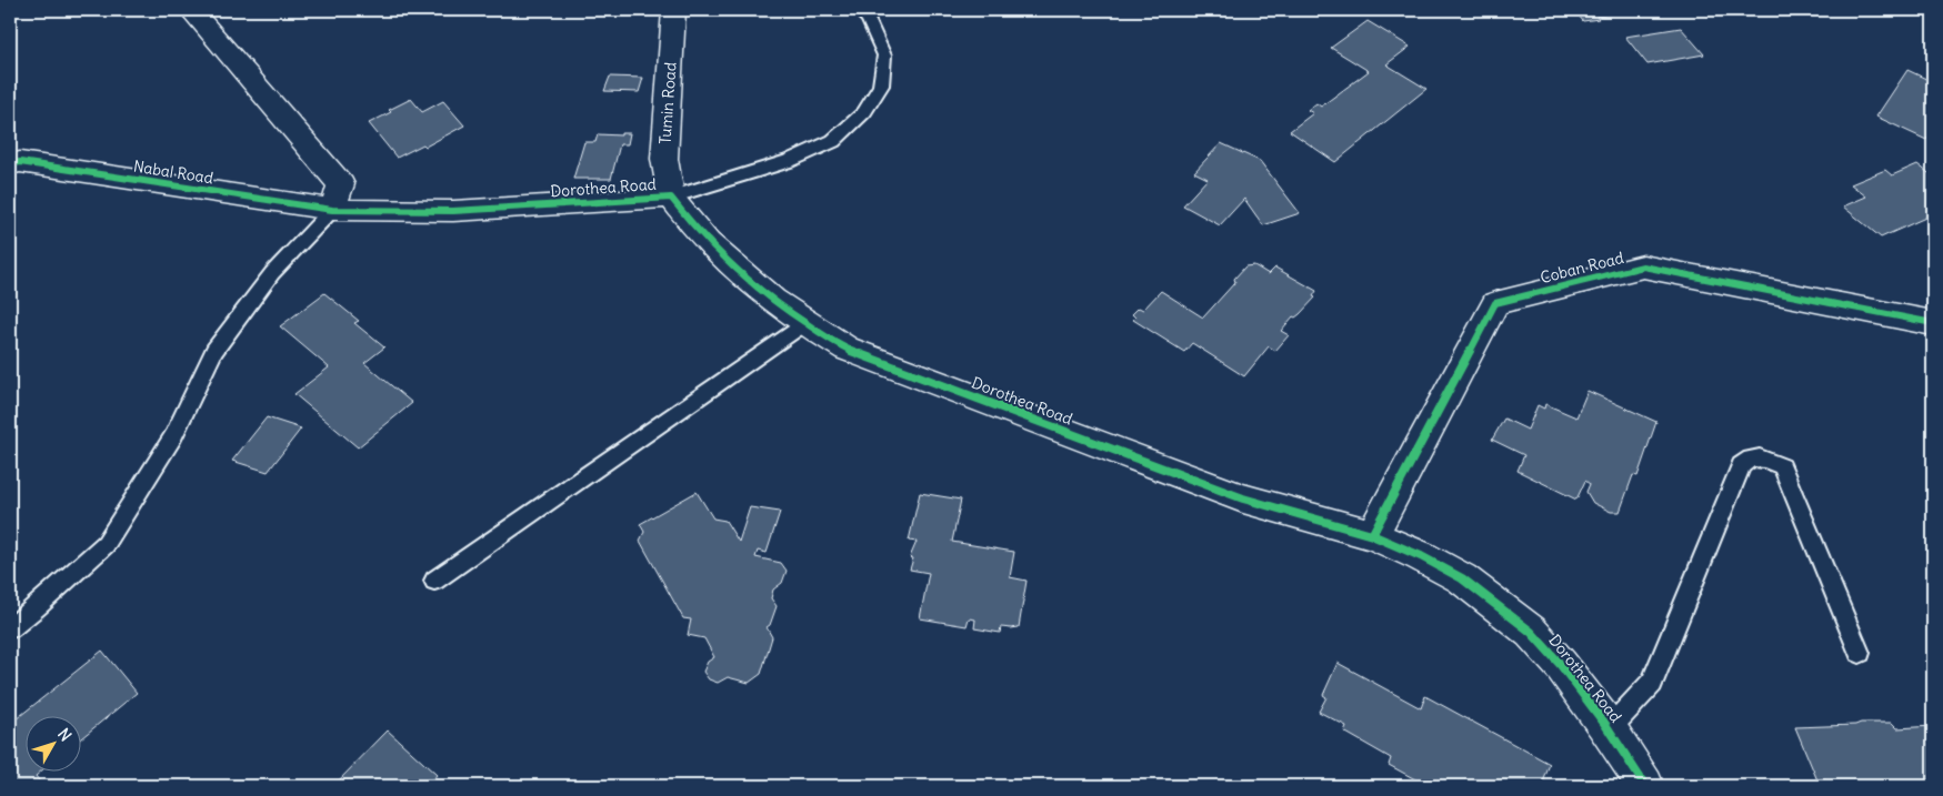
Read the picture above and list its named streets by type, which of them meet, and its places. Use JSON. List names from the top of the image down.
{
  "streets": {
    "street": [
      "Tumin Road",
      "Nabal Road",
      "Dorothea Road",
      "Coban Road"
    ]
  },
  "crossings": [
    ["Tumin Road", "Dorothea Road"],
    ["Nabal Road", "Dorothea Road"],
    ["Dorothea Road", "Coban Road"]
  ],
  "north": "top right"
}
